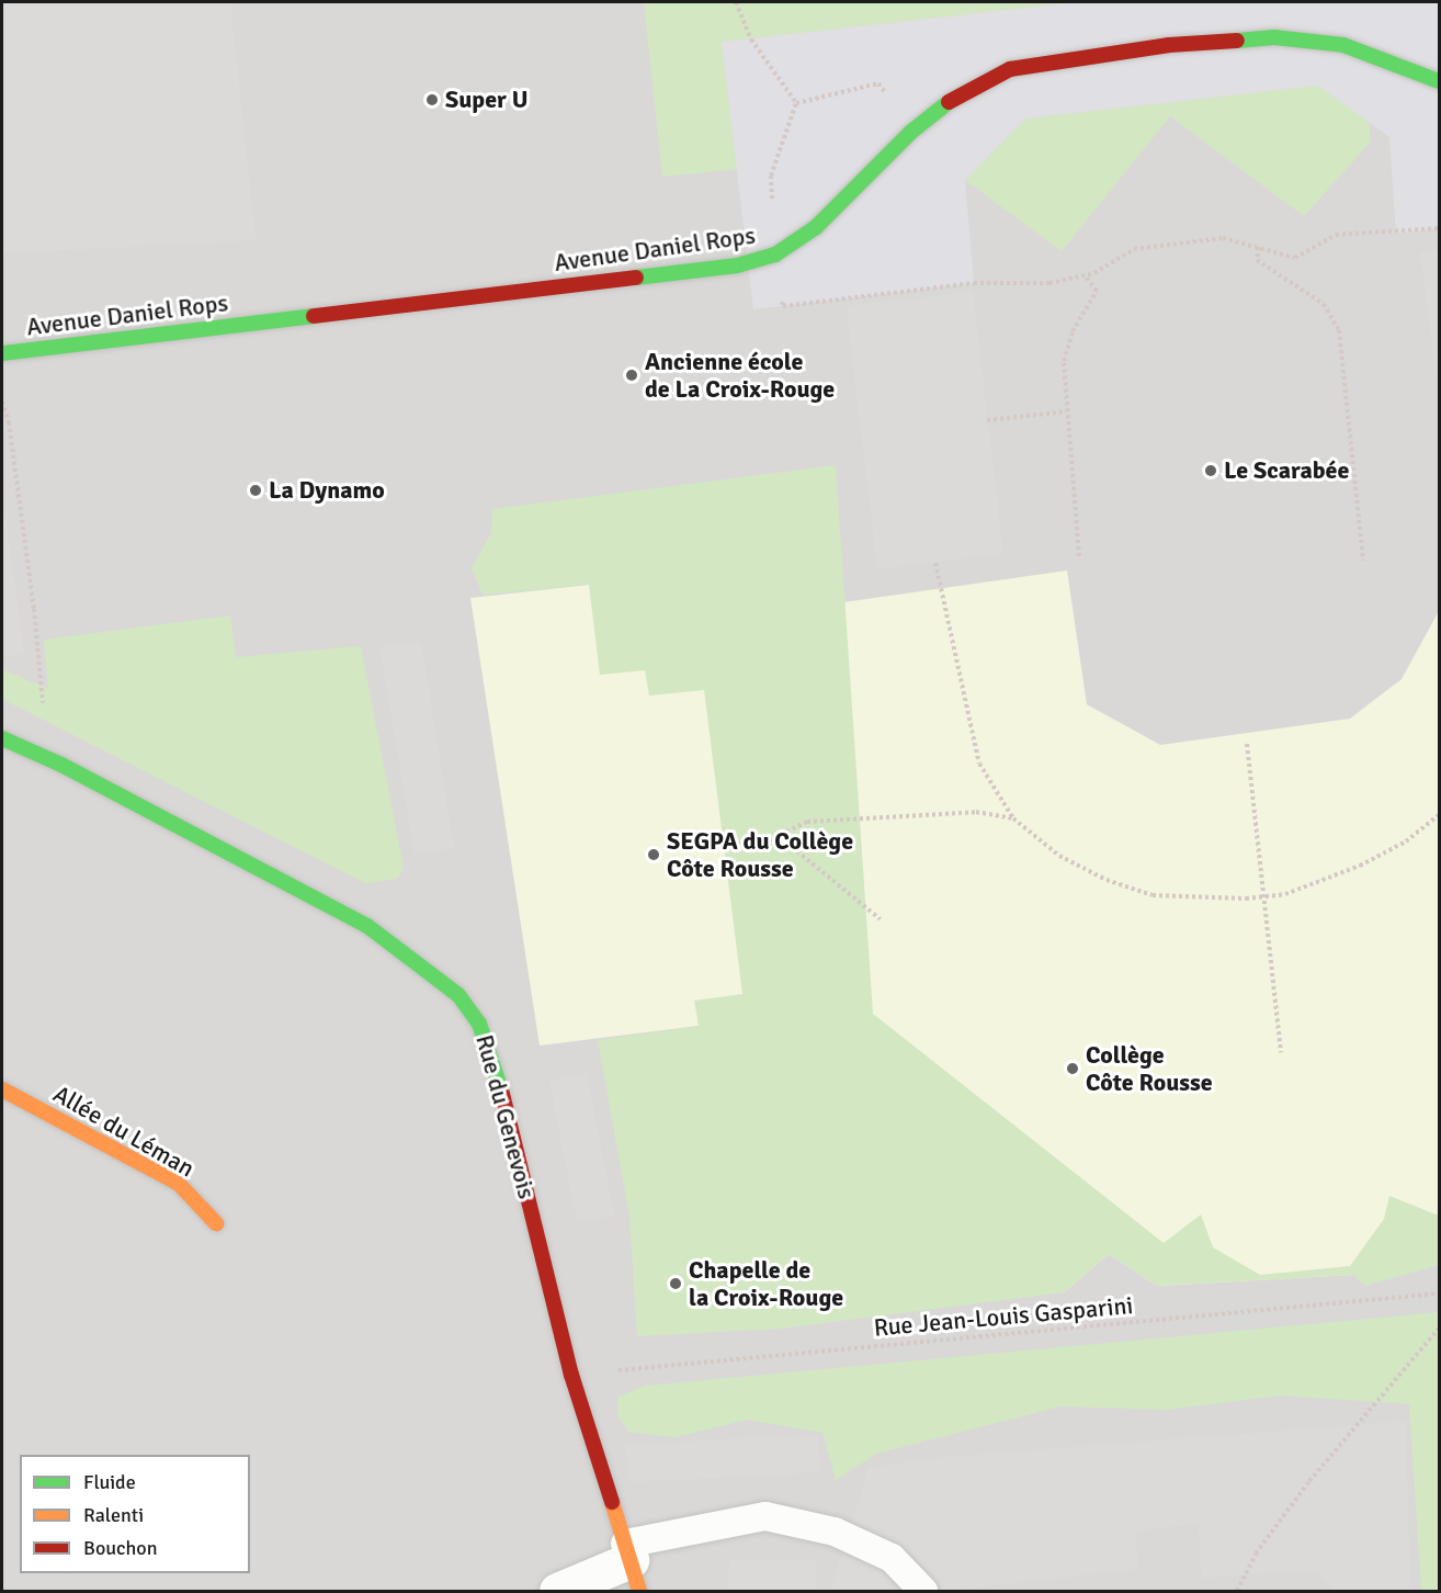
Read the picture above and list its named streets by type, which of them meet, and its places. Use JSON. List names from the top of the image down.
{
  "streets": {
    "main road": ["Avenue Daniel Rops", "Rue du Genevois", "Allée du Léman"],
    "path": ["Rue Jean-Louis Gasparini"]
  },
  "crossings": [
    ["Rue du Genevois", "Rue Jean-Louis Gasparini"]
  ],
  "places": [
    "Super U",
    "Ancienne école de La Croix-Rouge",
    "Le Scarabée",
    "La Dynamo",
    "SEGPA du Collège Côte Rousse",
    "Collège Côte Rousse",
    "Chapelle de la Croix-Rouge"
  ],
  "legend": ["Fluide", "Ralenti", "Bouchon"]
}
